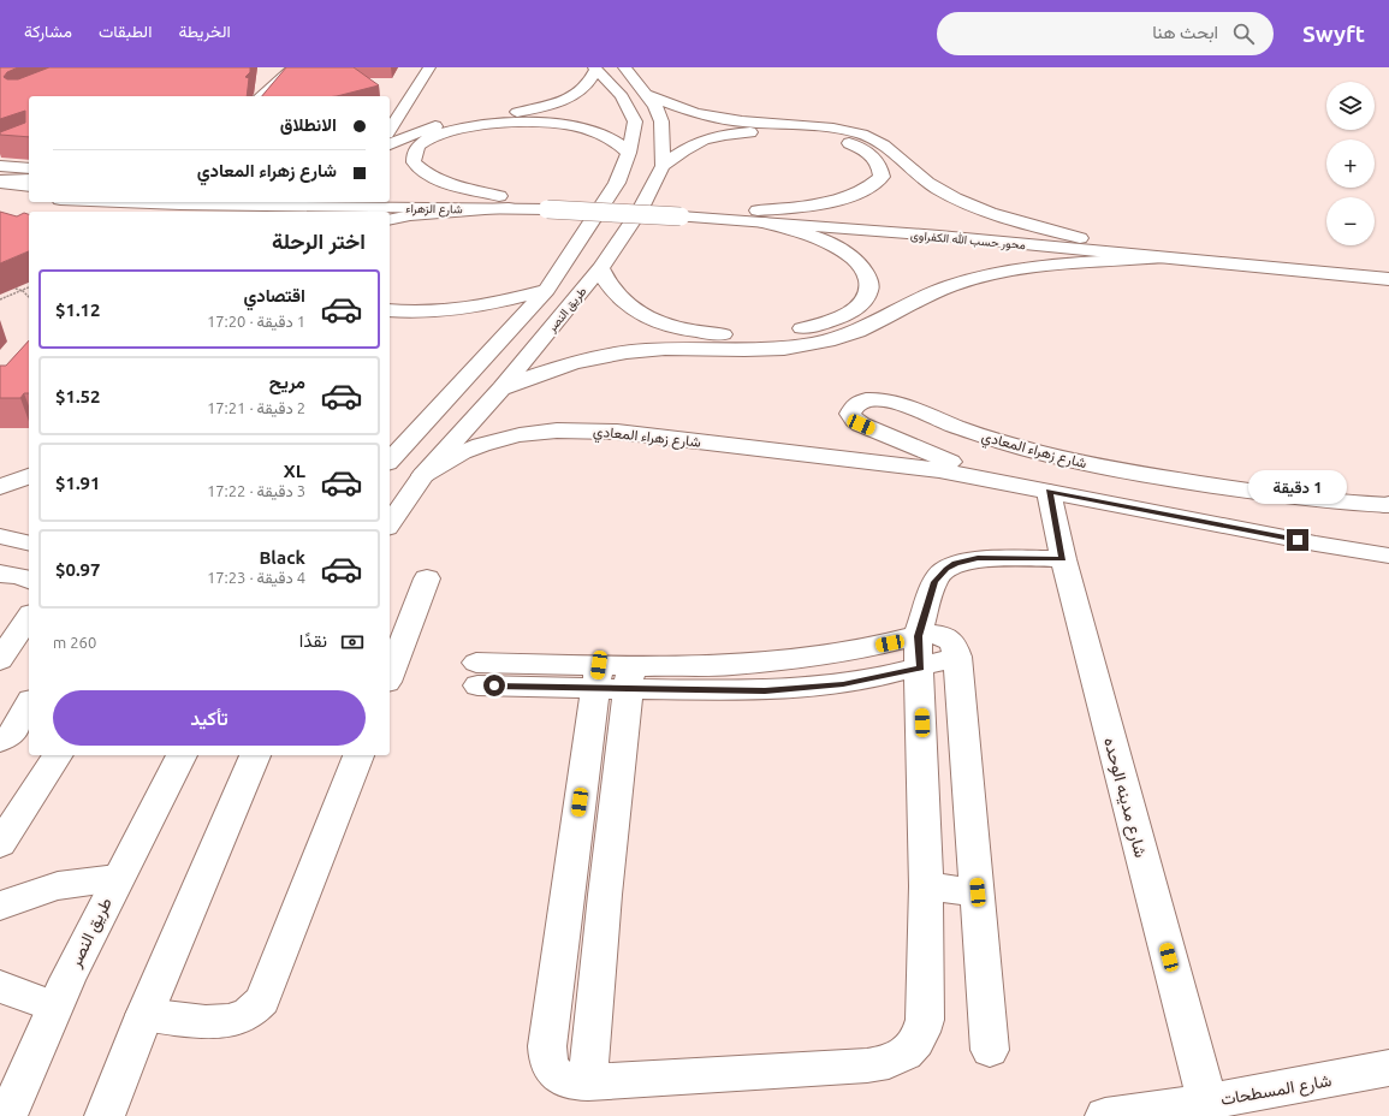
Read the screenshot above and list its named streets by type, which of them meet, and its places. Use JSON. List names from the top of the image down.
{
  "streets": {
    "main road": [
      "شارع الزهراء",
      "محور حسب الله الكفراوى",
      "طريق النصر",
      "شارع زهراء المعادي",
      "شارع مدينه الوحده",
      "شارع المسطحات"
    ]
  },
  "crossings": [
    ["شارع الزهراء", "محور حسب الله الكفراوى"],
    ["طريق النصر", "شارع زهراء المعادي"],
    ["شارع زهراء المعادي", "شارع مدينه الوحده"],
    ["شارع مدينه الوحده", "شارع المسطحات"]
  ],
  "page": {
    "header": "Swyft",
    "search": "ابحث هنا",
    "nav": ["الخريطة", "الطبقات", "مشاركة"],
    "map_buttons": ["+", "−"],
    "banner": ["الانطلاق", "شارع زهراء المعادي"],
    "heading": "اختر الرحلة",
    "list": [
      {
        "name": "اقتصادي",
        "note": "1 دقيقة · 17:20",
        "value": "$1.12"
      },
      {
        "name": "مريح",
        "note": "2 دقيقة · 17:21",
        "value": "$1.52"
      },
      {
        "name": "XL",
        "note": "3 دقيقة · 17:22",
        "value": "$1.91"
      },
      {
        "name": "Black",
        "note": "4 دقيقة · 17:23",
        "value": "$0.97"
      }
    ],
    "bubble": "1 دقيقة",
    "pay": ["نقدًا", "260 m"],
    "buttons": "تأكيد"
  }
}
